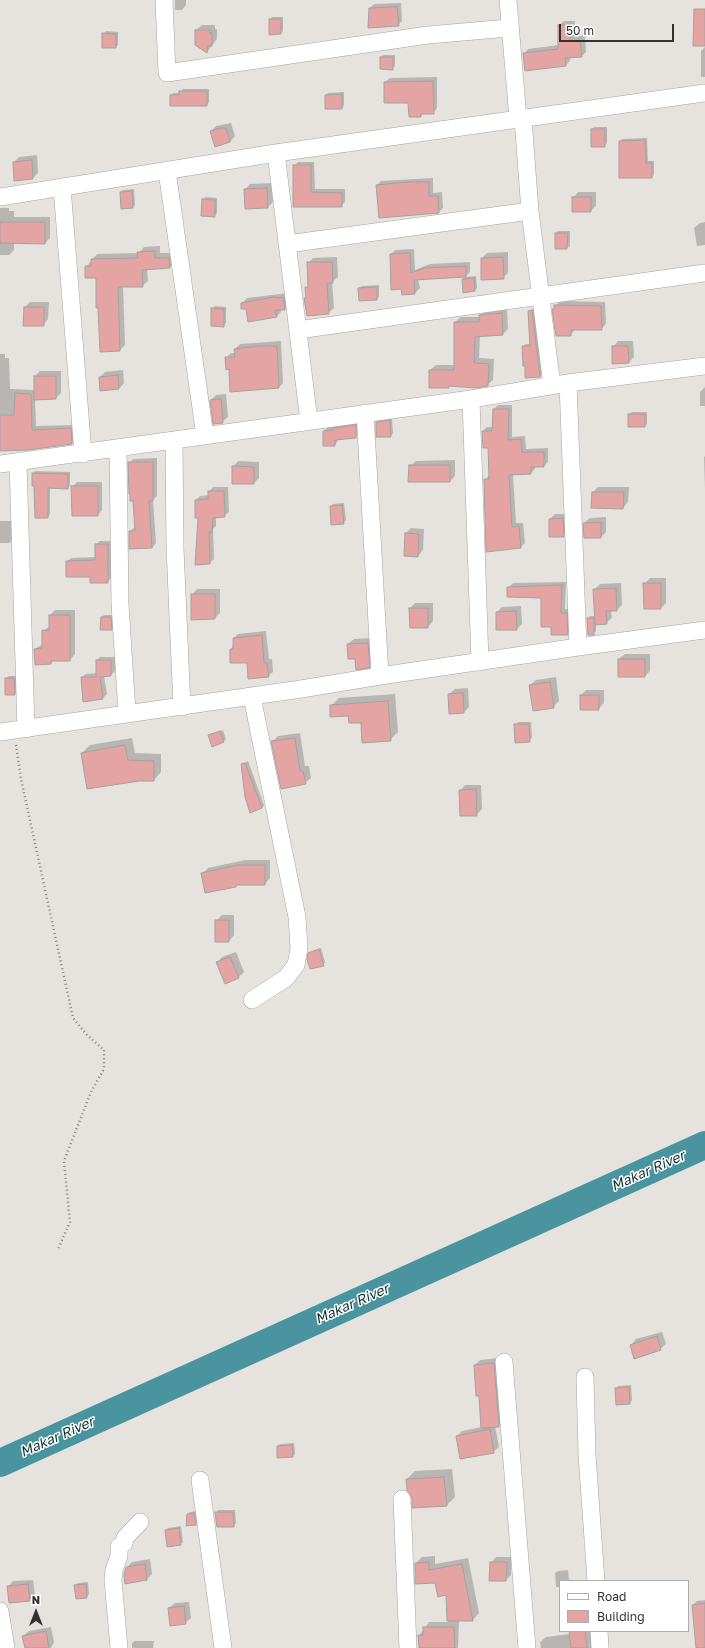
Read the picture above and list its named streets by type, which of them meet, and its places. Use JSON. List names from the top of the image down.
{
  "water": ["Makar River"],
  "legend": ["Road", "Building"],
  "scale_bar": "50 m",
  "north": "top"
}
